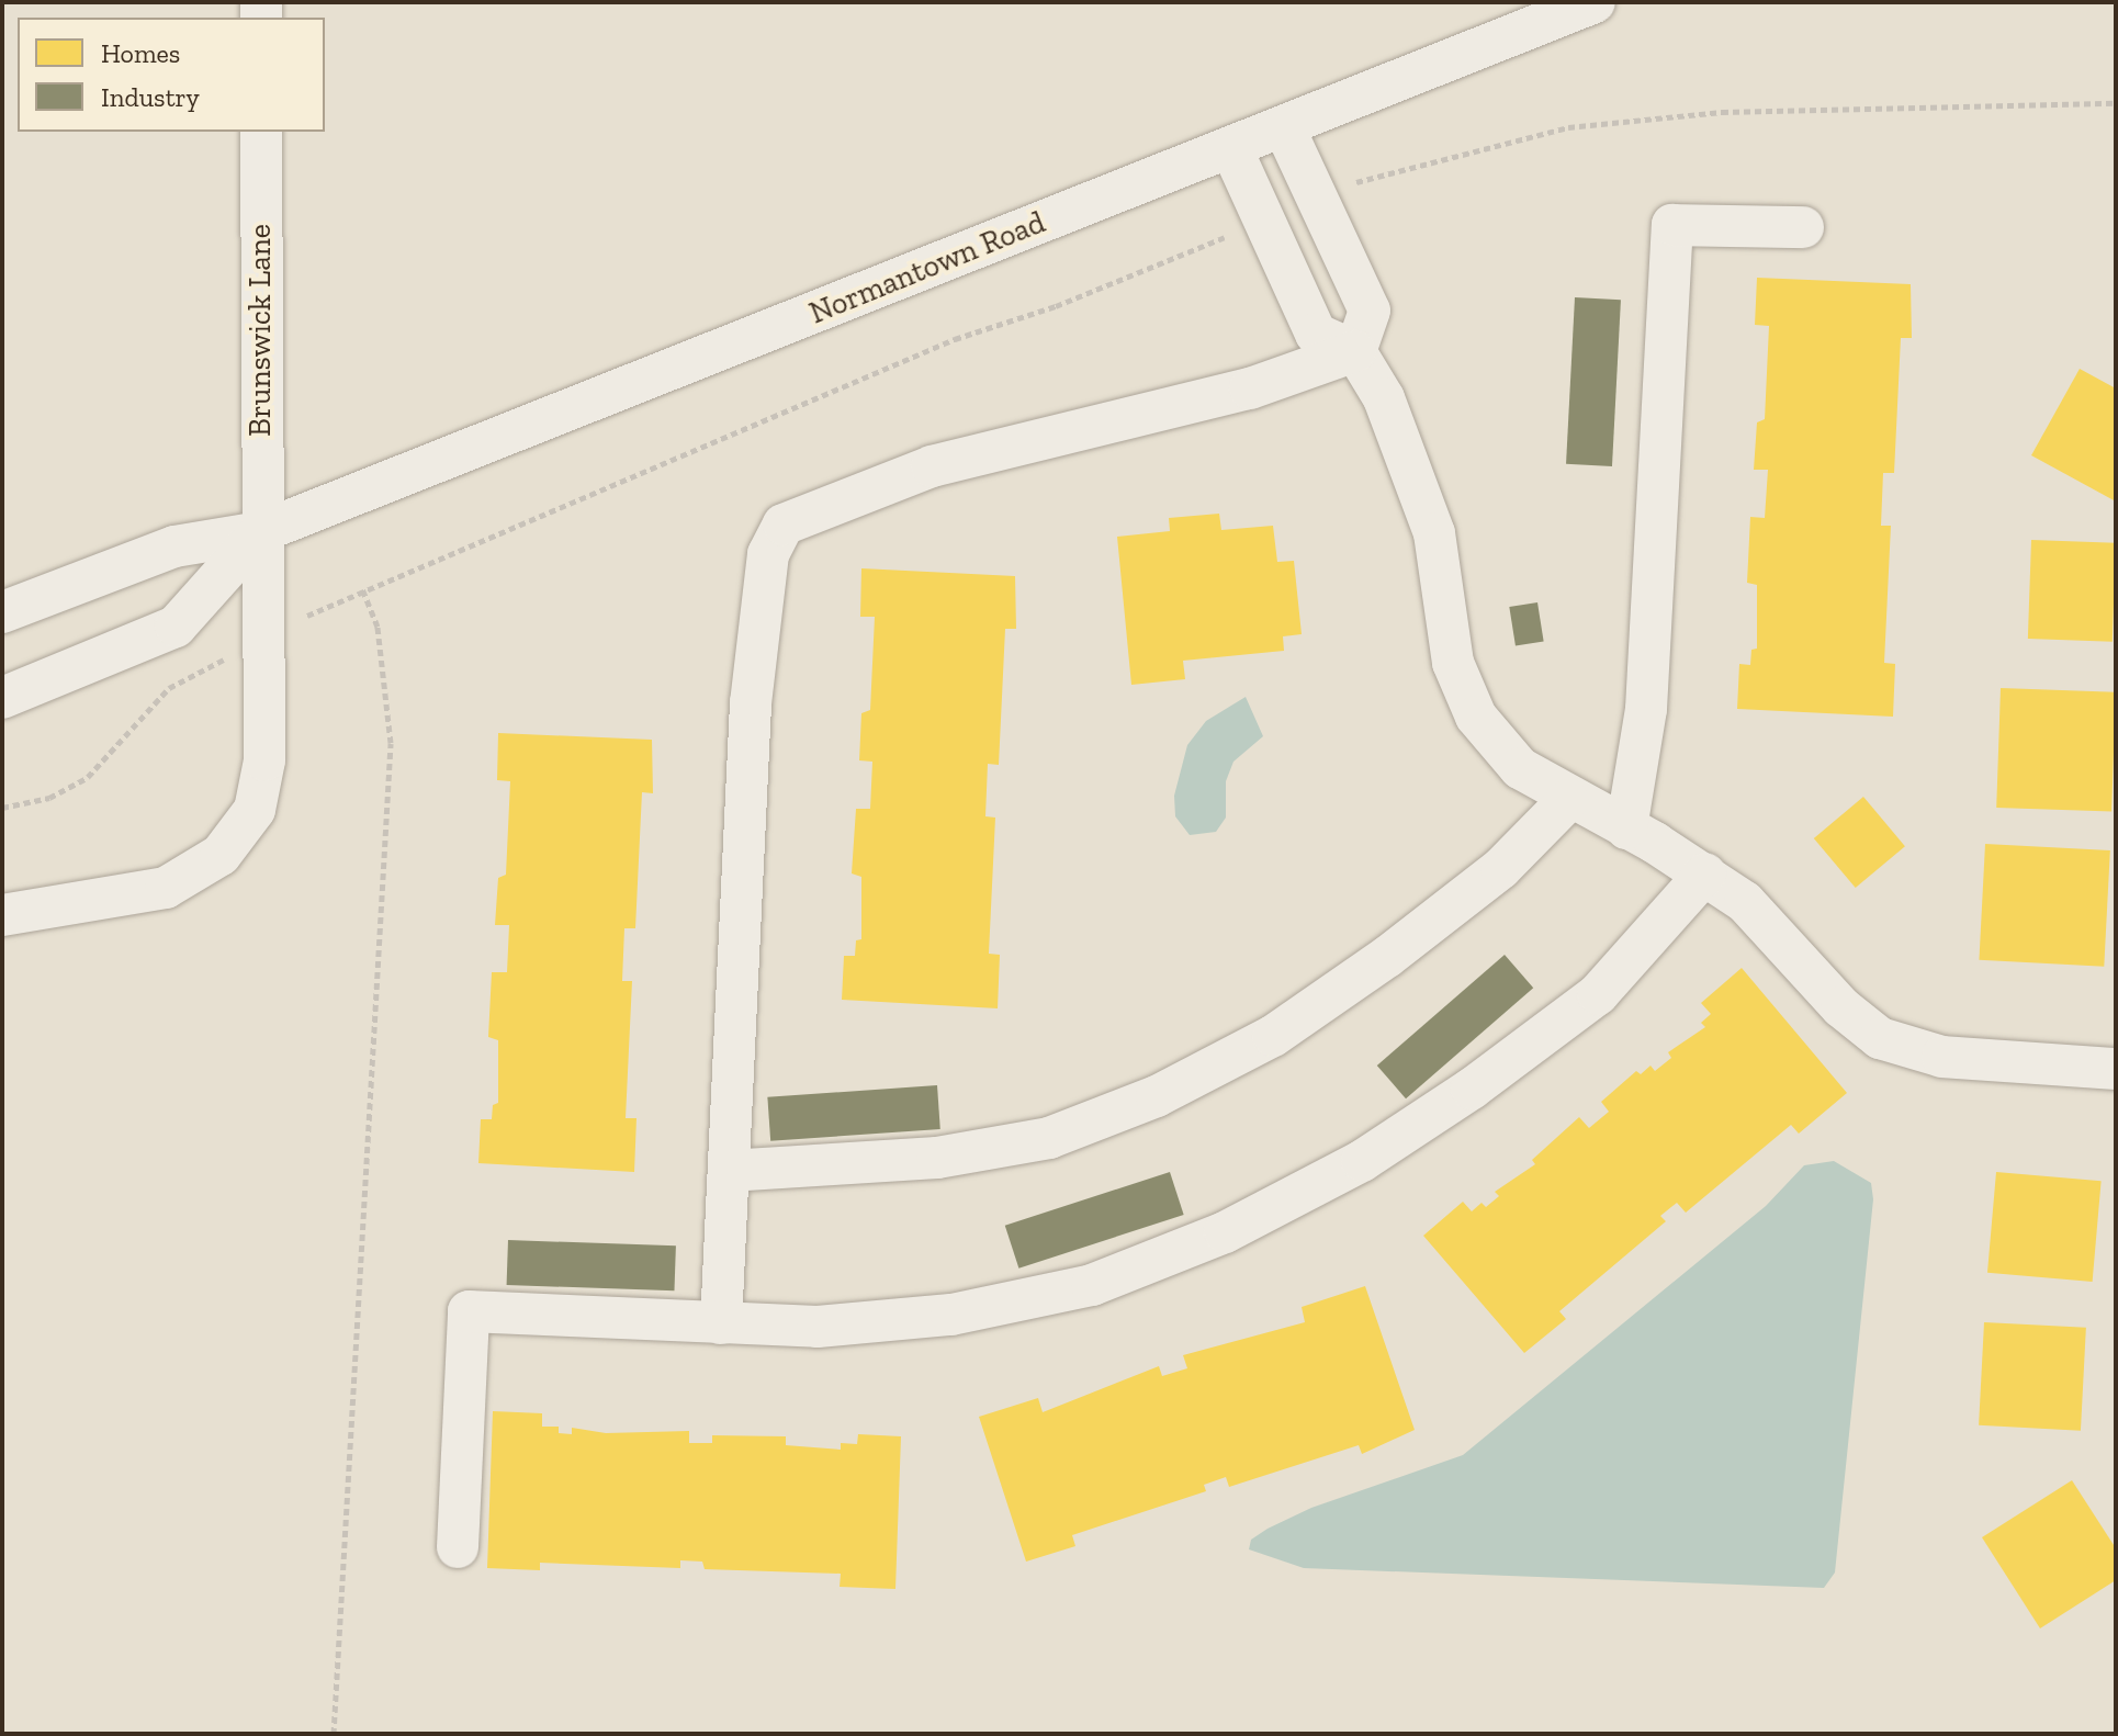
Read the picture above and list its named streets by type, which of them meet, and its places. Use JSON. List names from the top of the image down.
{
  "streets": {
    "street": ["Normantown Road", "Brunswick Lane"]
  },
  "crossings": [
    ["Normantown Road", "Brunswick Lane"]
  ],
  "legend": ["Homes", "Industry"]
}
